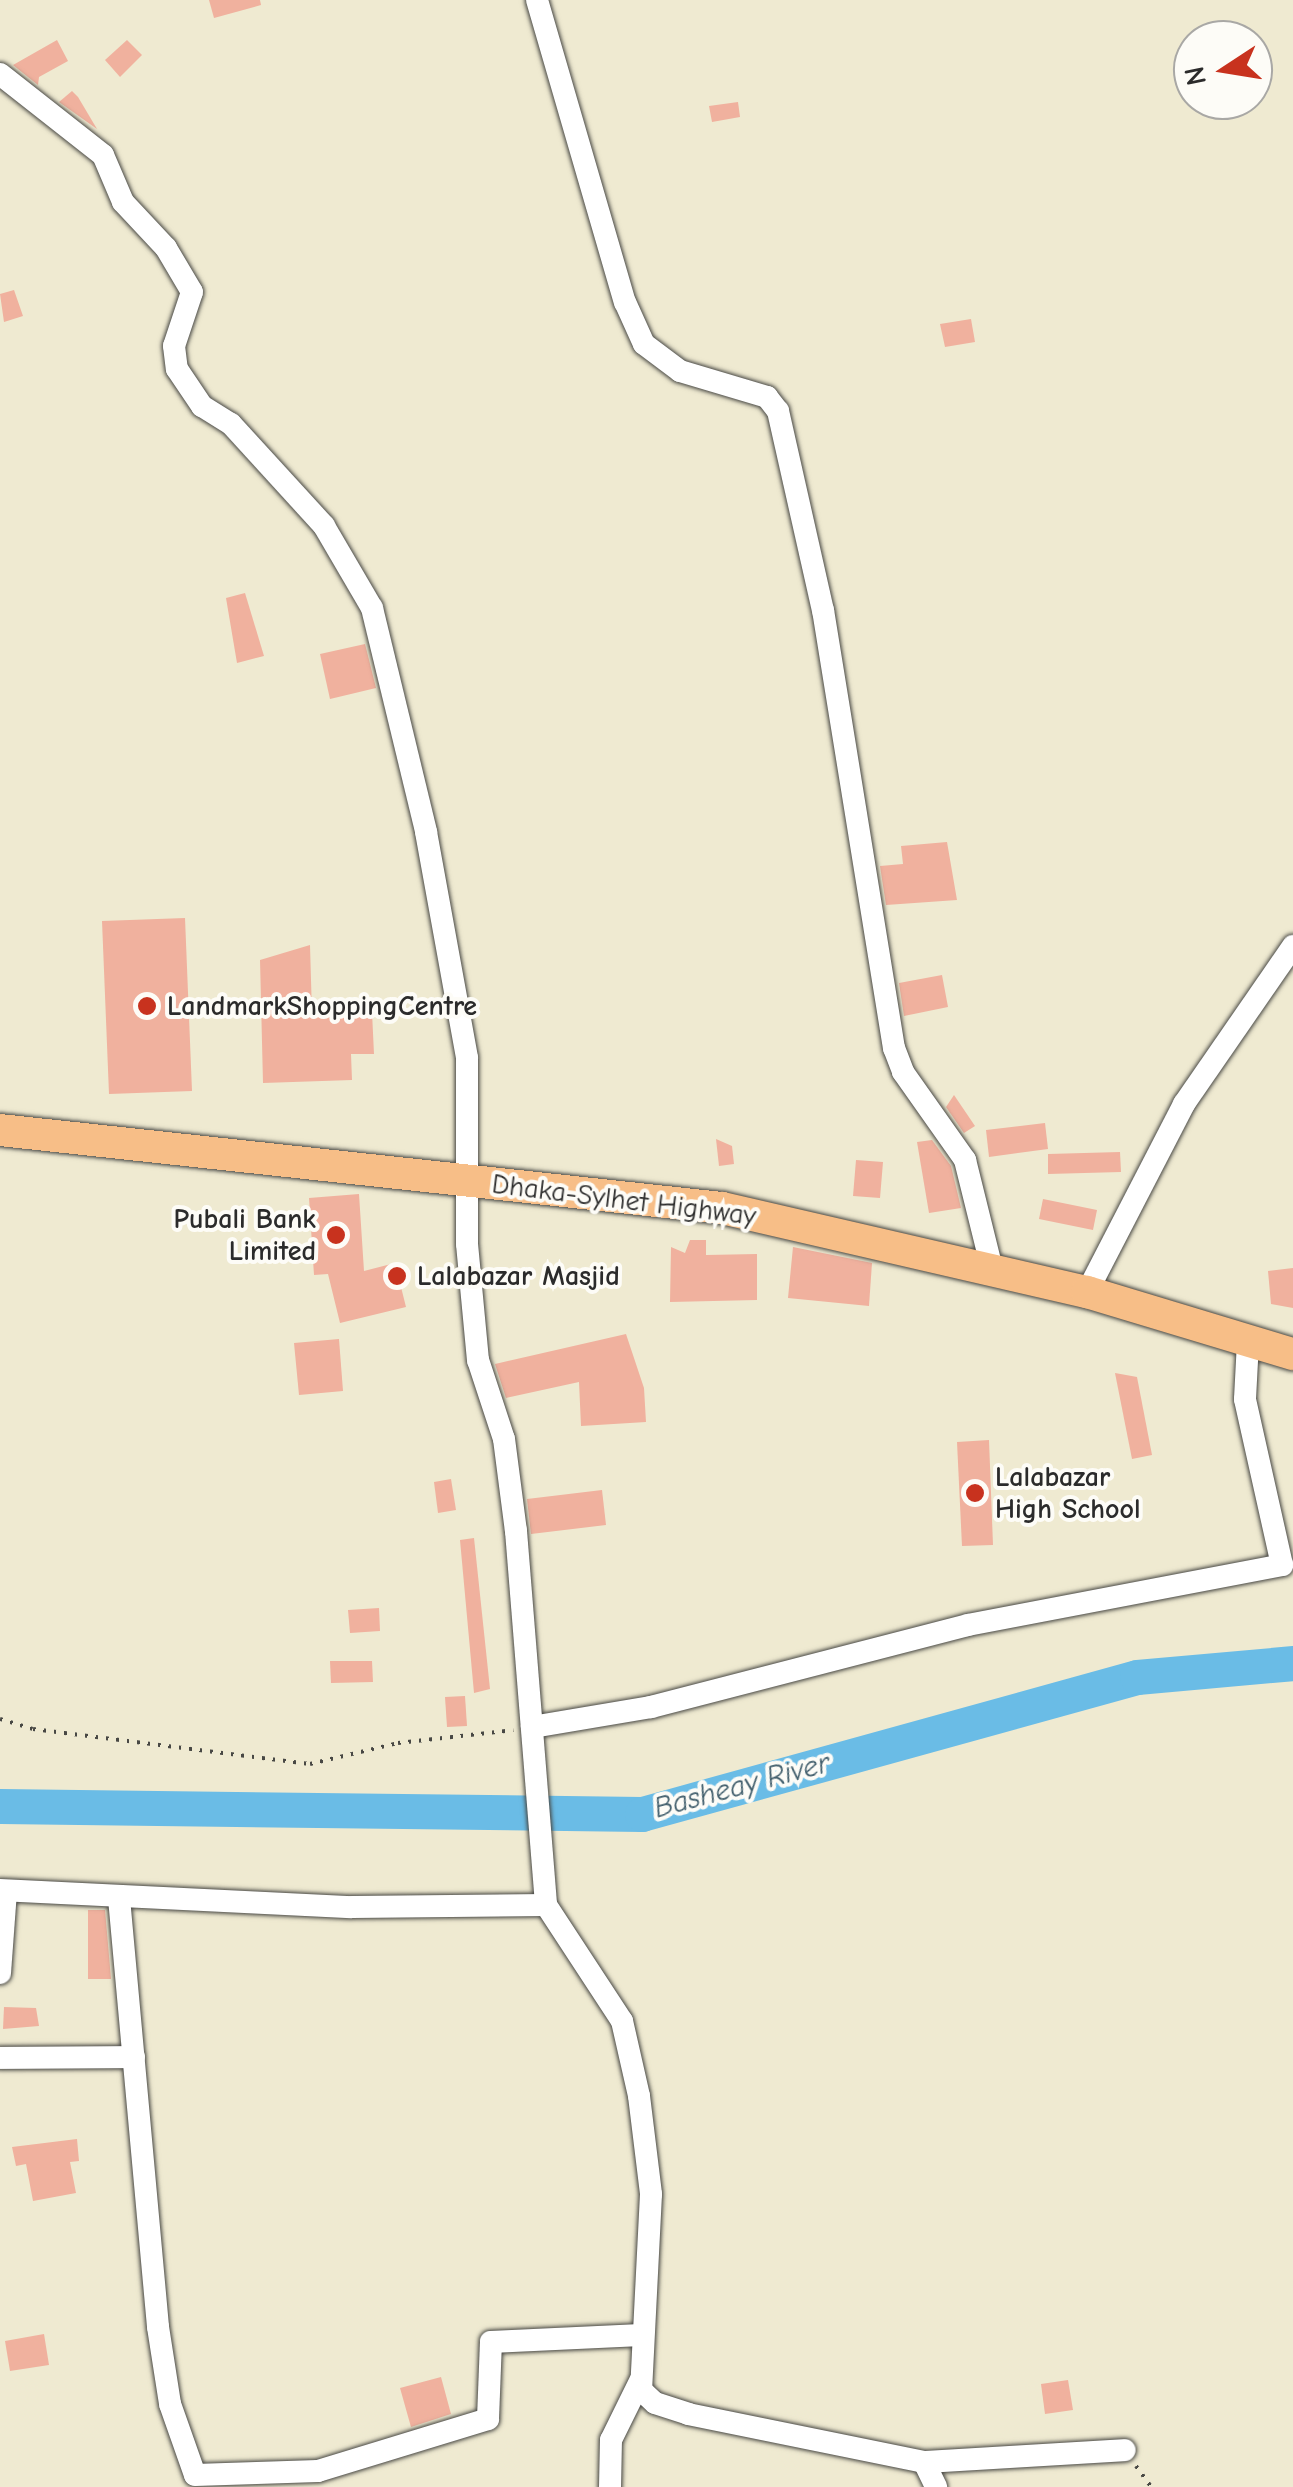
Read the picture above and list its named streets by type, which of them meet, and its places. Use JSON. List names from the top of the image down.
{
  "streets": {
    "highway": ["Dhaka-Sylhet Highway"]
  },
  "water": ["Basheay River"],
  "places": [
    "LandmarkShoppingCentre",
    "Pubali Bank Limited",
    "Lalabazar Masjid",
    "Lalabazar High School"
  ],
  "north": "left"
}
